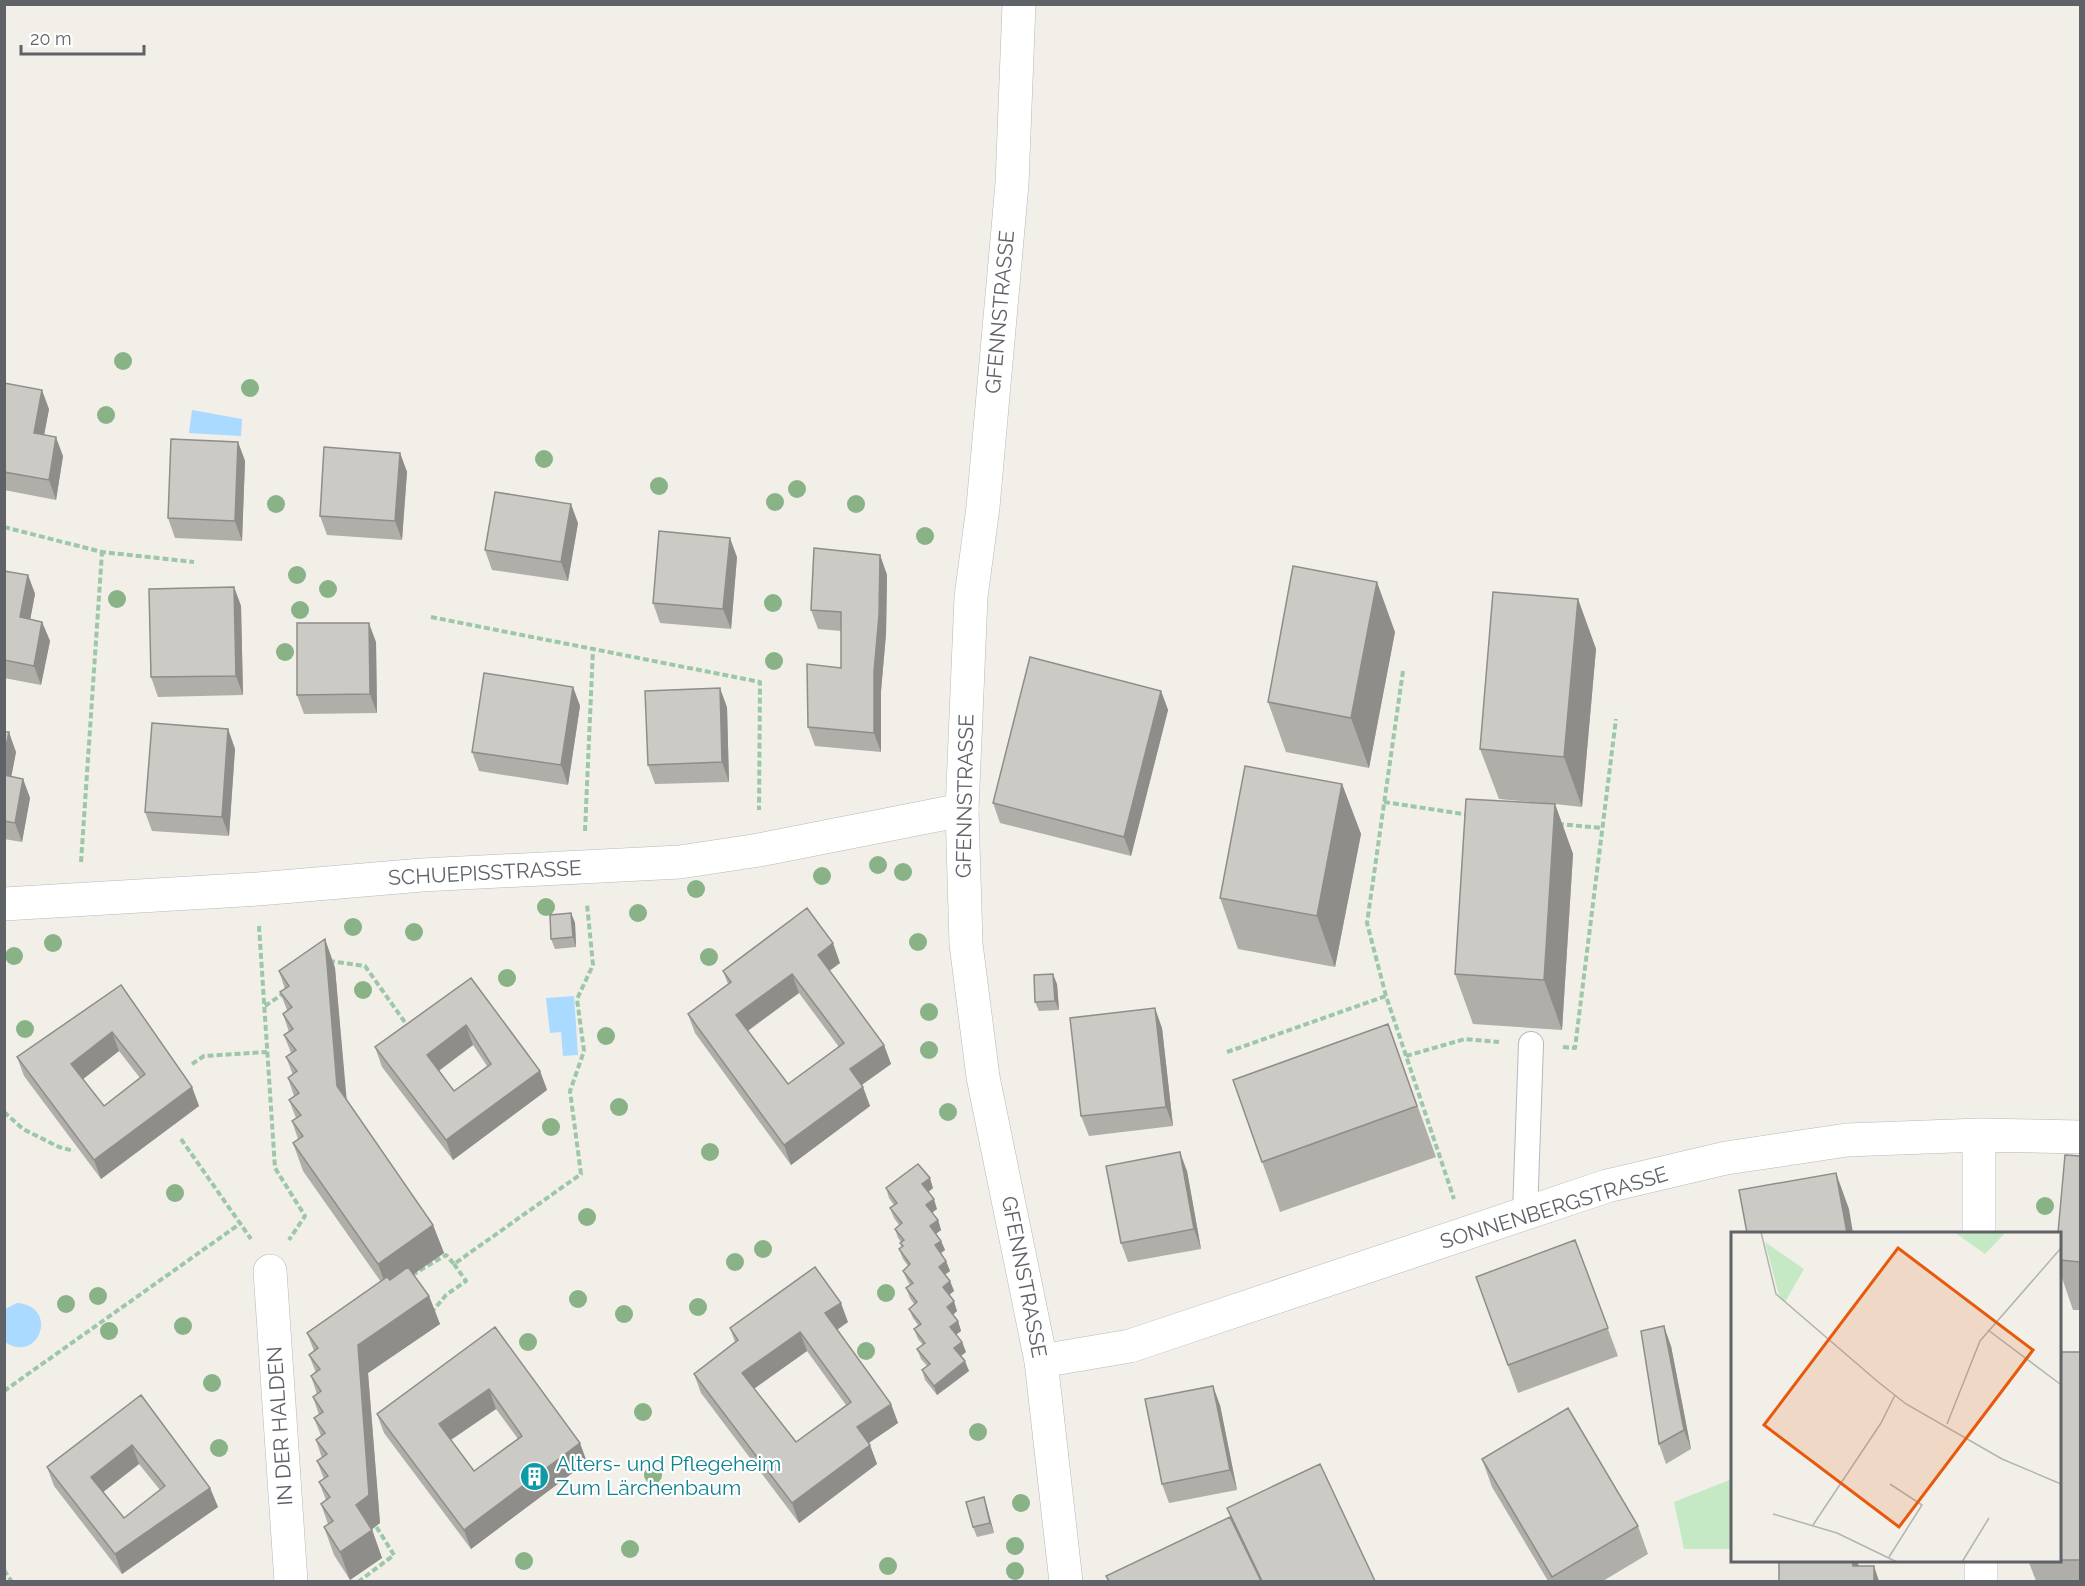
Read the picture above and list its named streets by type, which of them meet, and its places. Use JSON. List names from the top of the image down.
{
  "streets": {
    "street": [
      "GFENNSTRASSE",
      "SCHUEPISSTRASSE",
      "SONNENBERGSTRASSE",
      "IN DER HALDEN"
    ]
  },
  "crossings": [
    ["GFENNSTRASSE", "SCHUEPISSTRASSE"],
    ["GFENNSTRASSE", "SONNENBERGSTRASSE"]
  ],
  "places": {
    "building": ["Alters- und Pflegeheim Zum Lärchenbaum"]
  },
  "scale_bar": "20 m"
}
